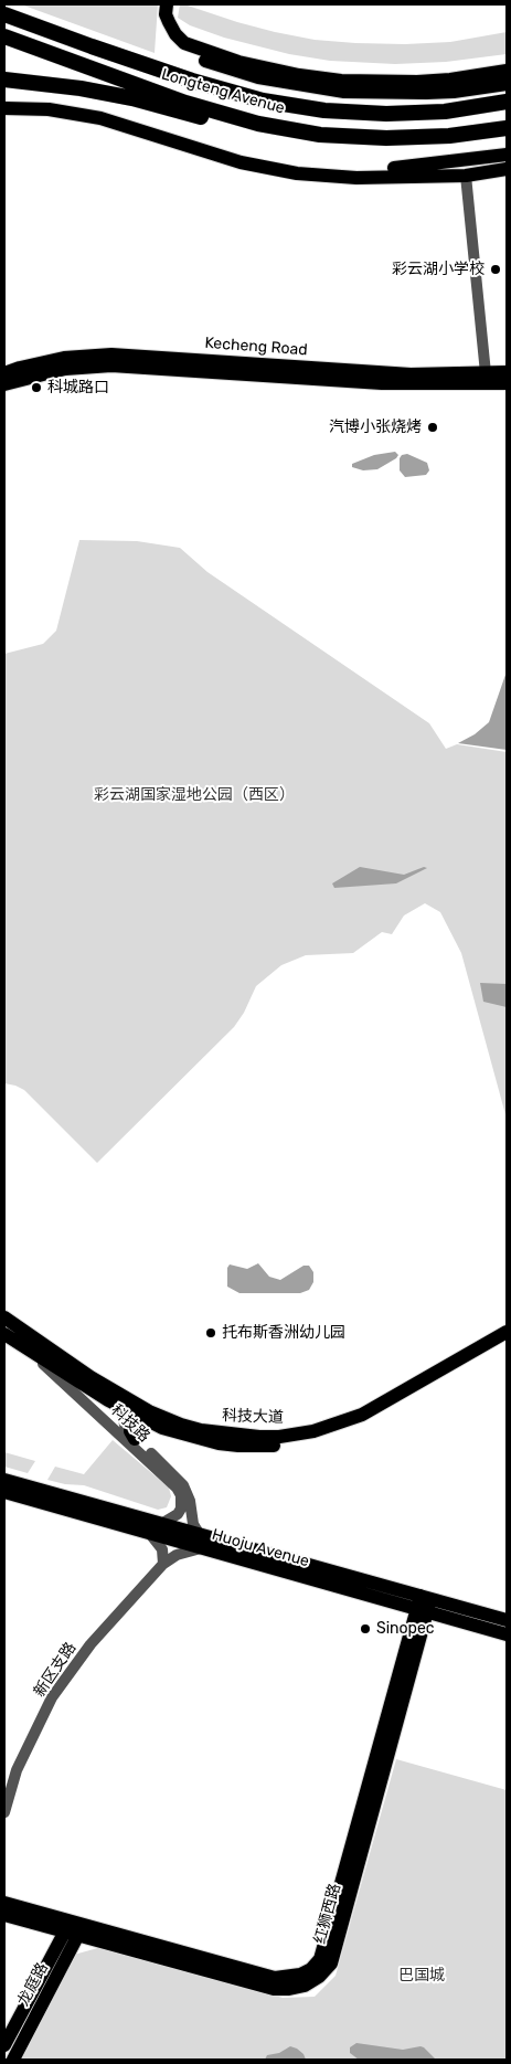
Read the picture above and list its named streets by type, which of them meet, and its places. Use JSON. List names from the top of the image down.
{
  "streets": {
    "highway": ["Longteng Avenue"],
    "main road": [
      "Kecheng Road",
      "科技大道",
      "Huoju Avenue",
      "红狮西路",
      "龙庭路"
    ],
    "street": ["科技路", "新区支路"]
  },
  "crossings": [
    ["科技大道", "科技路"],
    ["科技路", "Huoju Avenue"],
    ["Huoju Avenue", "红狮西路"],
    ["红狮西路", "龙庭路"]
  ],
  "parks": ["彩云湖国家湿地公园（西区）", "巴国城"],
  "places": [
    "彩云湖小学校",
    "科城路口",
    "汽博小张烧烤",
    "托布斯香洲幼儿园",
    "Sinopec"
  ]
}
